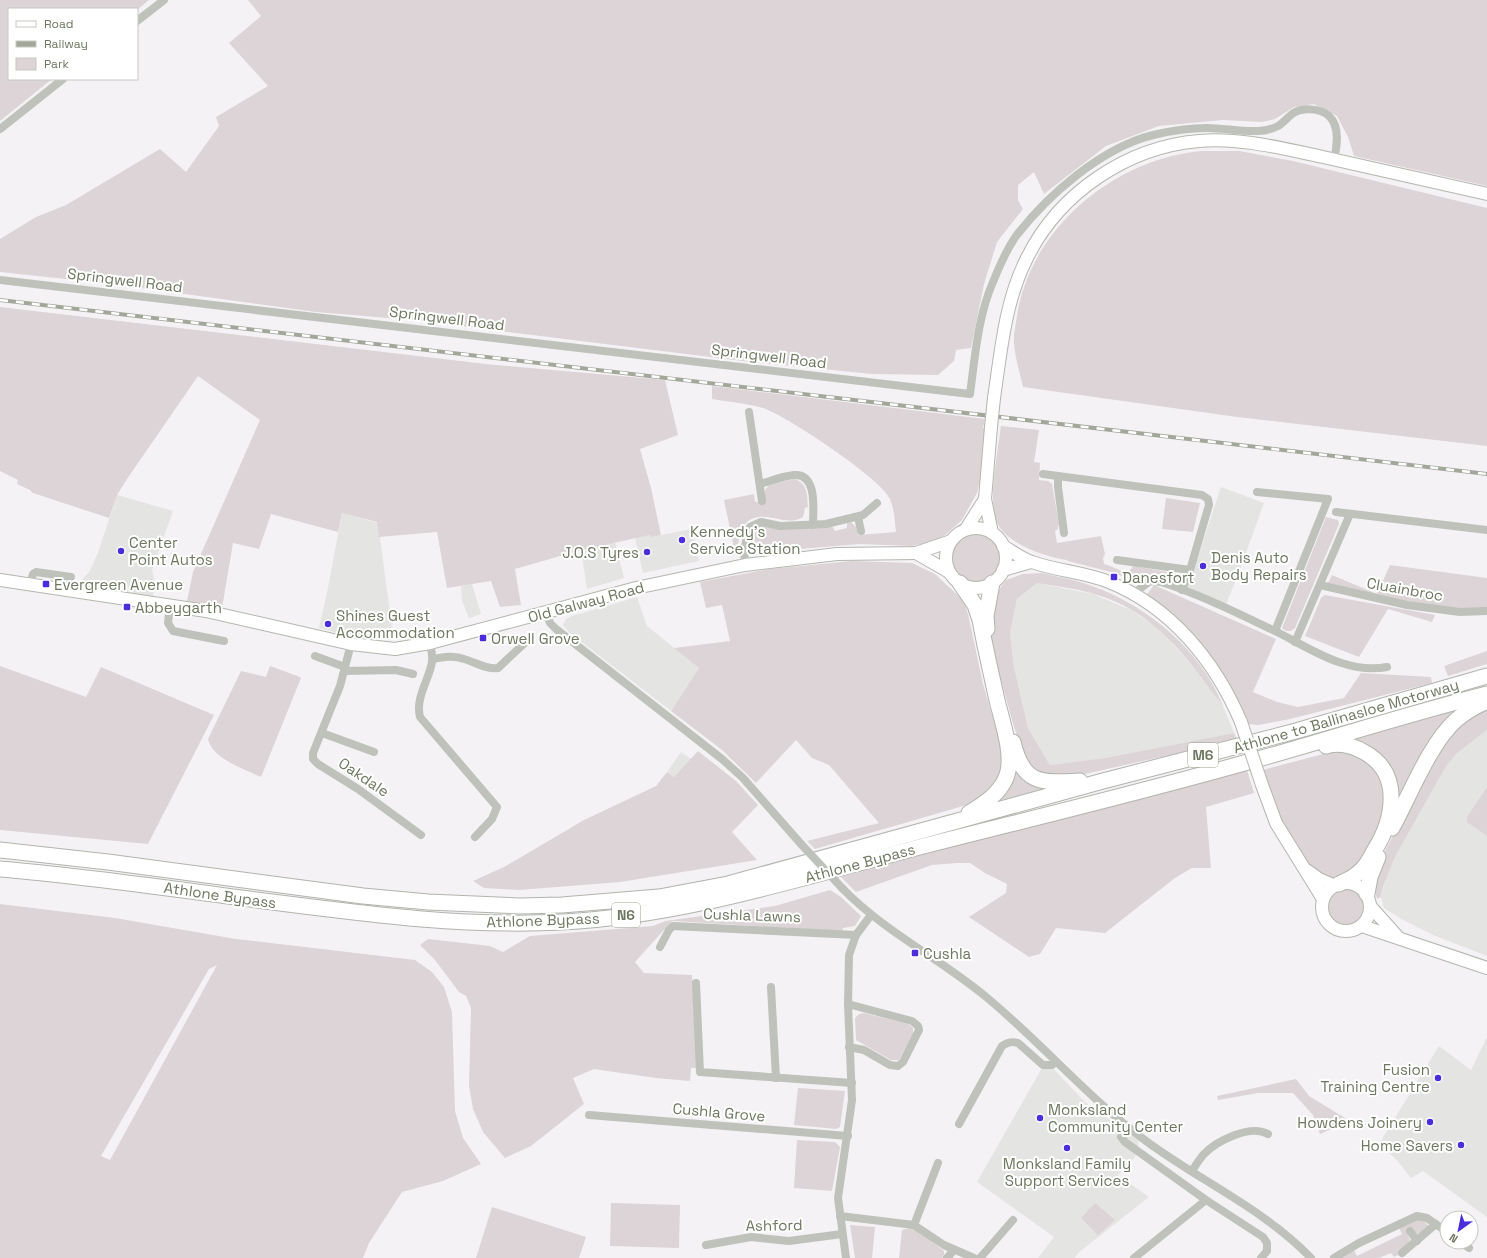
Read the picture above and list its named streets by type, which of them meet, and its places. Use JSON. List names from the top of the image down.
{
  "streets": {
    "highway": [
      "Athlone to Ballinasloe Motorway",
      "M6",
      "Athlone Bypass",
      "N6"
    ],
    "main road": ["Old Galway Road"],
    "street": [
      "Springwell Road",
      "Cluainbroc",
      "Oakdale",
      "Cushla Lawns",
      "Cushla Grove",
      "Ashford"
    ]
  },
  "crossings": [
    ["Old Galway Road", "Oakdale"],
    ["Athlone to Ballinasloe Motorway", "Athlone Bypass"]
  ],
  "places": {
    "other": [
      "Kennedy's Service Station",
      "Center Point Autos",
      "J.O.S Tyres",
      "Denis Auto Body Repairs",
      "Shines Guest Accommodation",
      "Fusion Training Centre",
      "Monksland Community Center",
      "Howdens Joinery",
      "Home Savers",
      "Monksland Family Support Services"
    ],
    "transit": [
      "Danesfort",
      "Evergreen Avenue",
      "Abbeygarth",
      "Orwell Grove",
      "Cushla"
    ]
  },
  "legend": ["Road", "Railway", "Park"],
  "north": "bottom left"
}
